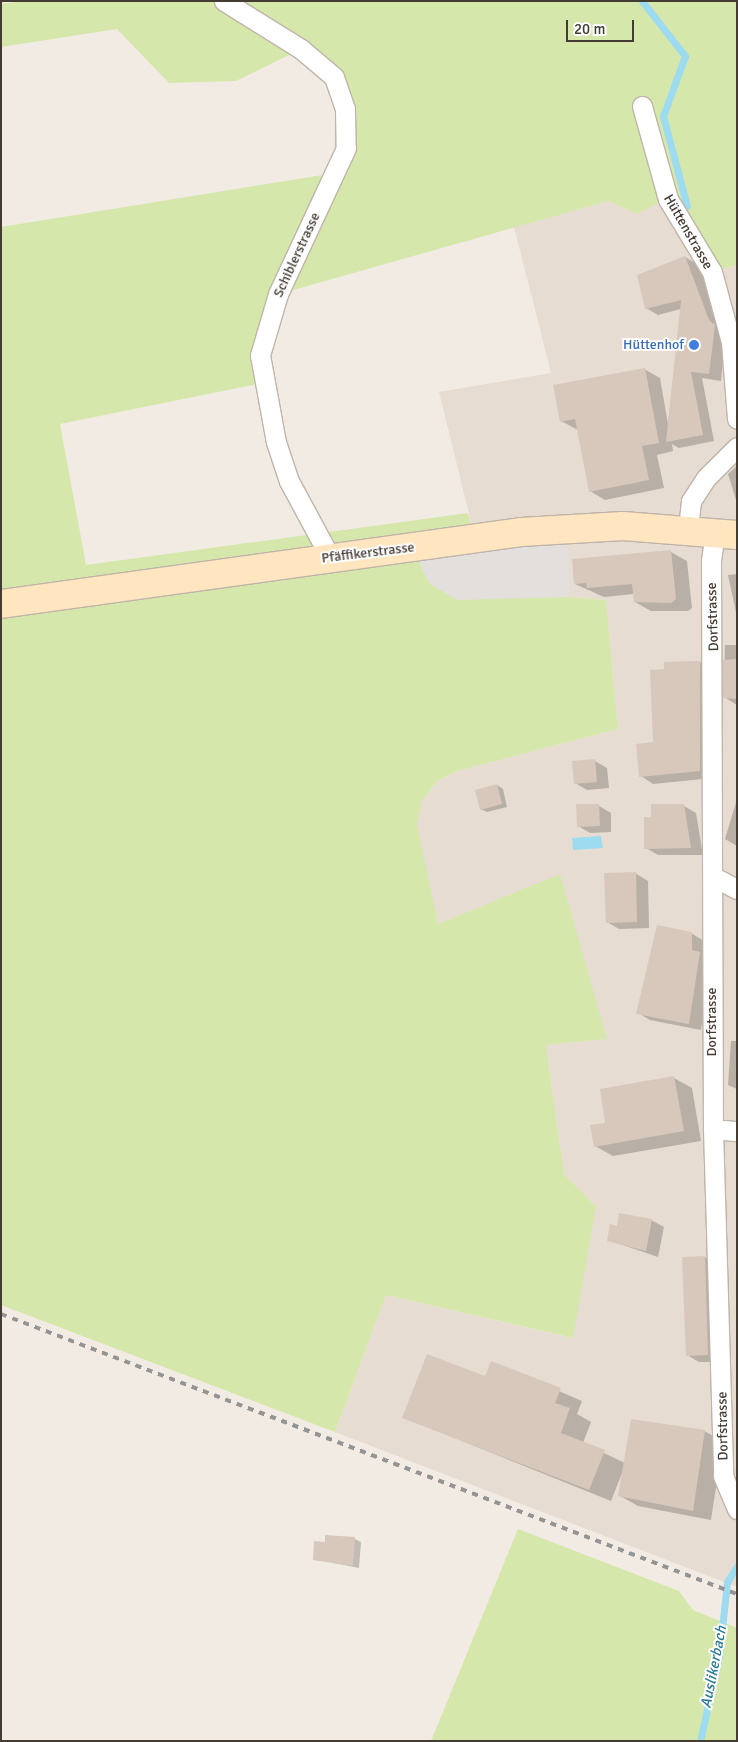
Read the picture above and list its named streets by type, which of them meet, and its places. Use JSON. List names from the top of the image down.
{
  "streets": {
    "main road": ["Pfäffikerstrasse"],
    "street": ["Hüttenstrasse", "Schiblerstrasse", "Dorfstrasse"]
  },
  "crossings": [
    ["Schiblerstrasse", "Pfäffikerstrasse"],
    ["Pfäffikerstrasse", "Dorfstrasse"]
  ],
  "water": ["Auslikerbach"],
  "places": ["Hüttenhof"],
  "scale_bar": "20 m"
}
